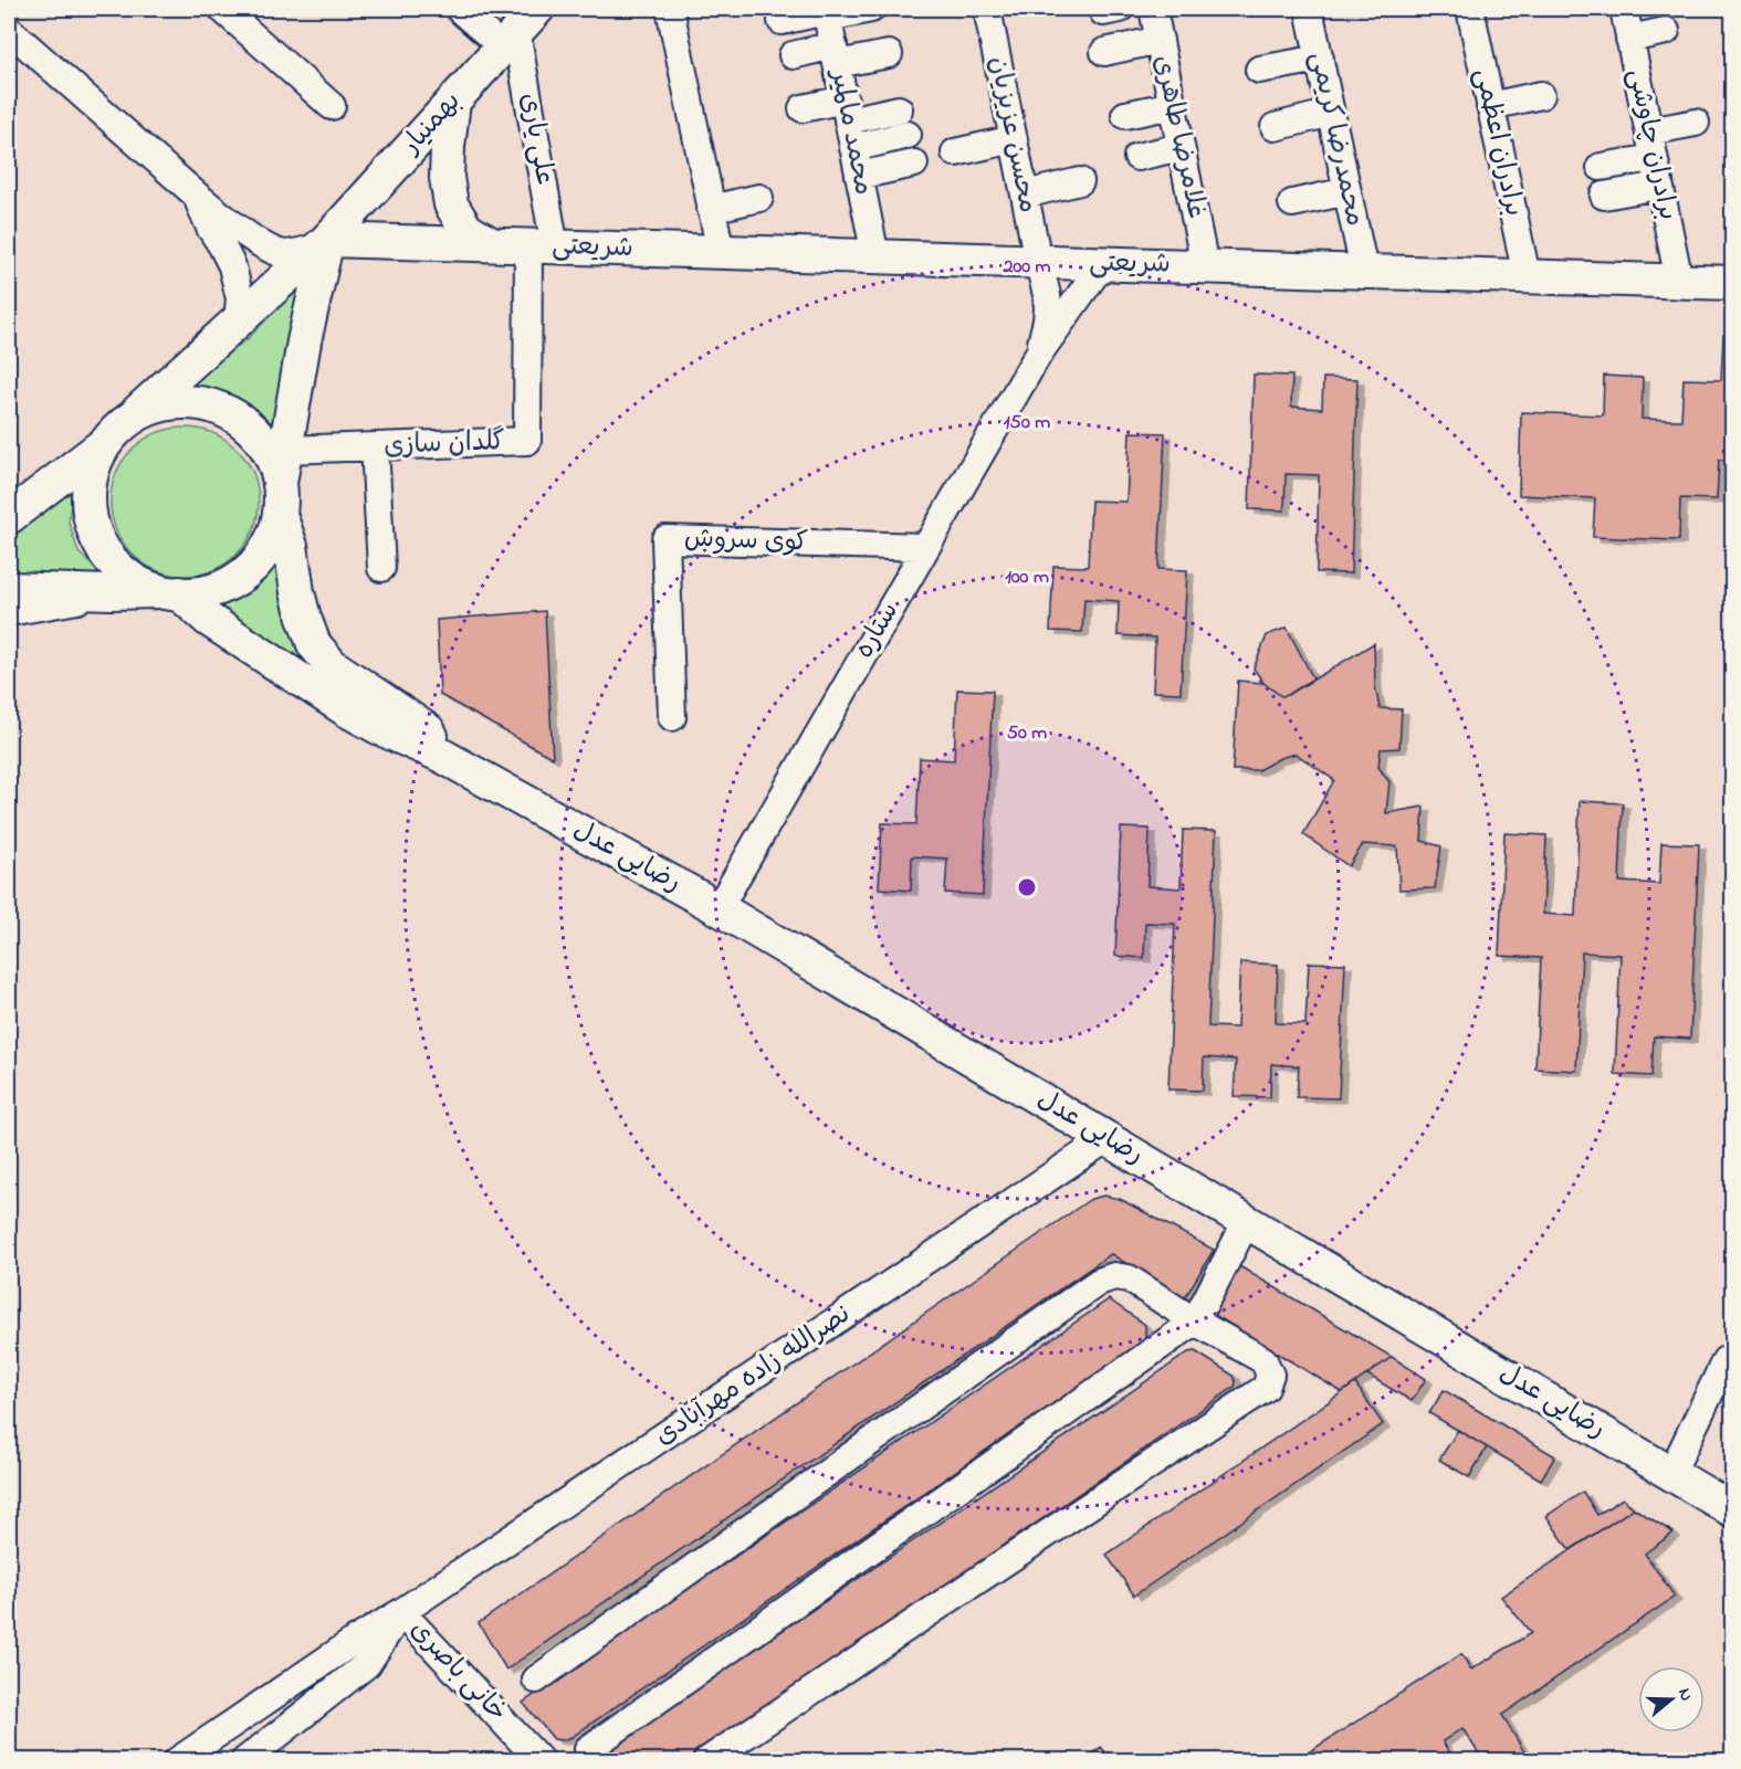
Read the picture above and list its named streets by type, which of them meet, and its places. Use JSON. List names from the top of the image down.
{
  "streets": {
    "main road": ["بهمنیار", "شریعتی", "رضایی عدل"],
    "street": [
      "محمد مالمیر",
      "محسن عزیزیان",
      "غلامرضا طاهری",
      "علی یاری",
      "محمدرضا کریمی",
      "برادران اعظمی",
      "برادران چاوشی",
      "گلدان سازی",
      "کوی سروش",
      "ستاره",
      "نصرالله زاده مهرآبادی",
      "خانی باصری"
    ]
  },
  "crossings": [
    ["بهمنیار", "علی یاری"],
    ["بهمنیار", "شریعتی"],
    ["بهمنیار", "رضایی عدل"],
    ["محمد مالمیر", "شریعتی"],
    ["محسن عزیزیان", "شریعتی"],
    ["محسن عزیزیان", "ستاره"],
    ["غلامرضا طاهری", "شریعتی"],
    ["علی یاری", "شریعتی"],
    ["علی یاری", "گلدان سازی"],
    ["محمدرضا کریمی", "شریعتی"],
    ["برادران اعظمی", "شریعتی"],
    ["برادران چاوشی", "شریعتی"],
    ["شریعتی", "گلدان سازی"],
    ["شریعتی", "ستاره"],
    ["کوی سروش", "ستاره"],
    ["ستاره", "رضایی عدل"],
    ["رضایی عدل", "نصرالله زاده مهرآبادی"],
    ["نصرالله زاده مهرآبادی", "خانی باصری"]
  ],
  "north": "right",
  "rings": [
    "200 m",
    "150 m",
    "100 m",
    "50 m"
  ]
}
